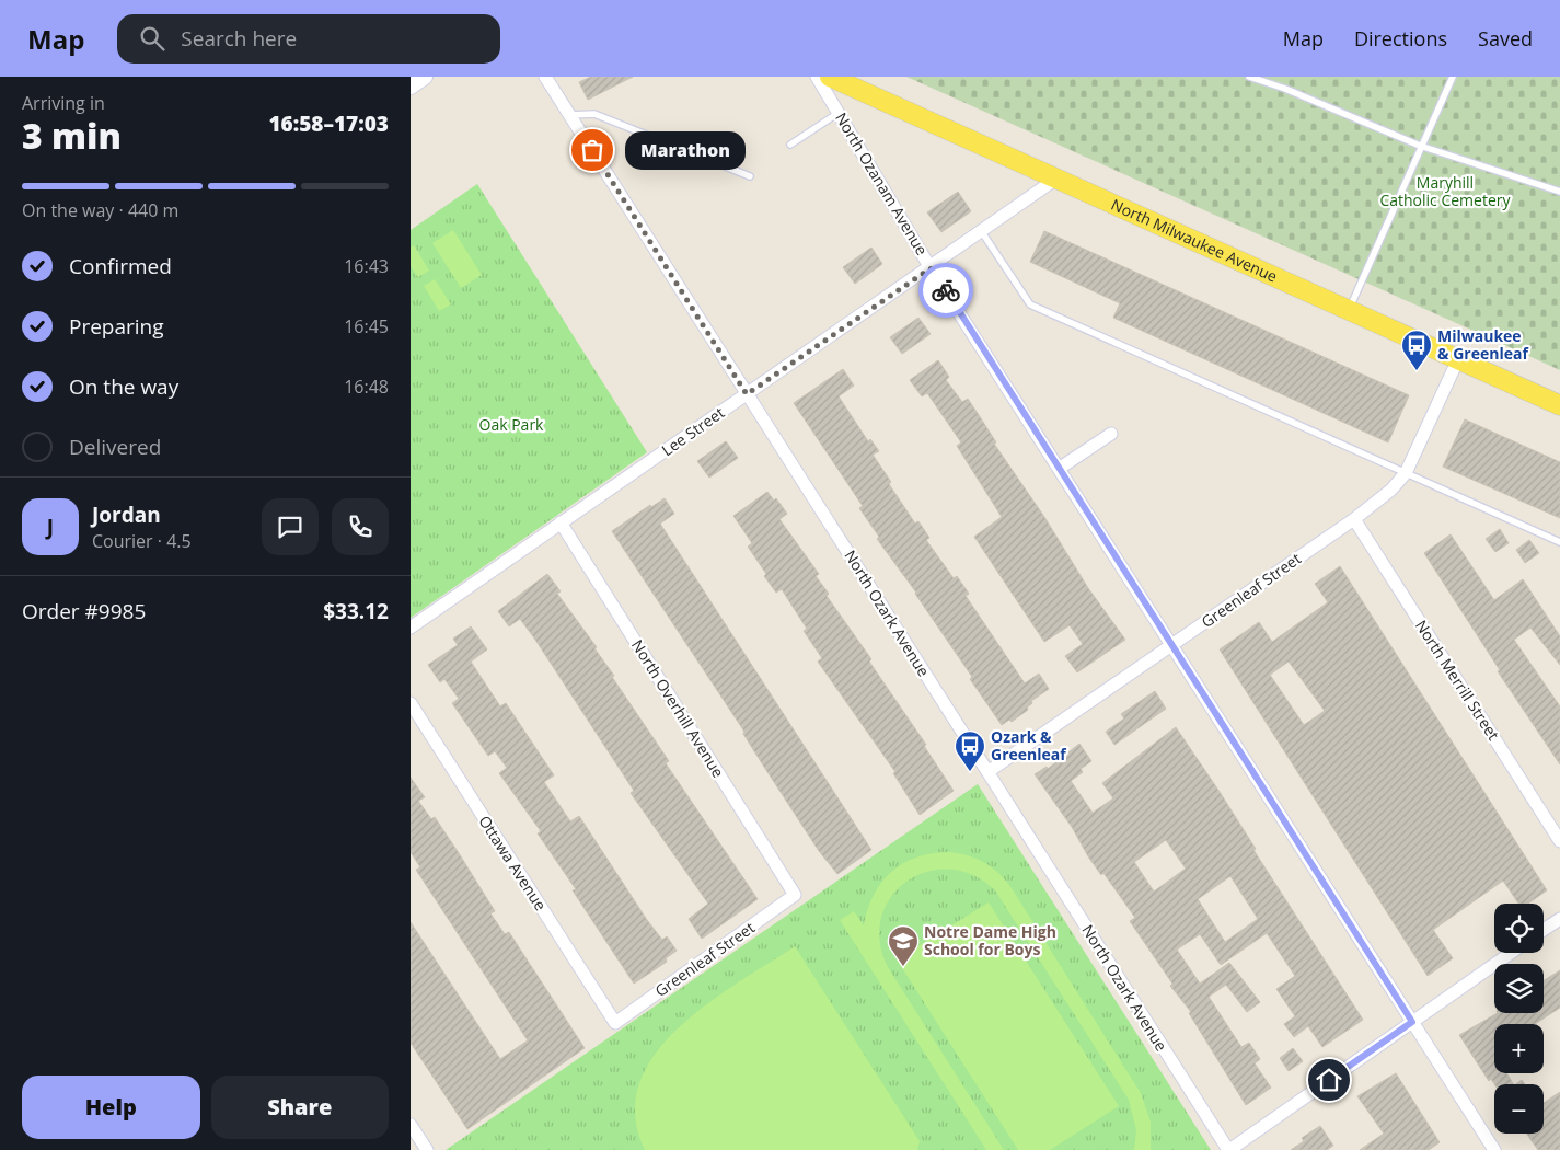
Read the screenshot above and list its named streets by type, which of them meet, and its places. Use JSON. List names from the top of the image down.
{
  "streets": {
    "main road": ["North Milwaukee Avenue"],
    "street": [
      "North Ozanam Avenue",
      "Lee Street",
      "Greenleaf Street",
      "North Ozark Avenue",
      "North Merrill Street",
      "North Overhill Avenue",
      "Ottawa Avenue"
    ]
  },
  "crossings": [
    ["North Ozanam Avenue", "Lee Street"],
    ["North Ozanam Avenue", "Greenleaf Street"],
    ["North Milwaukee Avenue", "Lee Street"],
    ["North Milwaukee Avenue", "Greenleaf Street"],
    ["Lee Street", "North Ozark Avenue"],
    ["Lee Street", "North Overhill Avenue"],
    ["Greenleaf Street", "North Ozark Avenue"],
    ["Greenleaf Street", "North Merrill Street"],
    ["Greenleaf Street", "North Overhill Avenue"],
    ["Greenleaf Street", "Ottawa Avenue"]
  ],
  "parks": ["Maryhill Catholic Cemetery", "Oak Park"],
  "places": {
    "other": ["Marathon"],
    "bus stop": ["Milwaukee & Greenleaf", "Ozark & Greenleaf"],
    "school or university": ["Notre Dame High School for Boys"]
  },
  "page": {
    "header": "Map",
    "search": "Search here",
    "nav": ["Map", "Directions", "Saved"],
    "heading": ["3 min", "Arriving in", "16:58–17:03"],
    "panel": [
      "Jordan",
      "Courier · 4.5",
      "Order #9985",
      "$33.12"
    ],
    "bubble": "Marathon",
    "bar": "On the way · 440 m",
    "list": [
      ["Confirmed", "16:43"],
      ["Preparing", "16:45"],
      ["On the way", "16:48"],
      "Delivered"
    ],
    "round": "J",
    "map_buttons": ["+", "−"],
    "buttons": ["Help", "Share"]
  }
}
